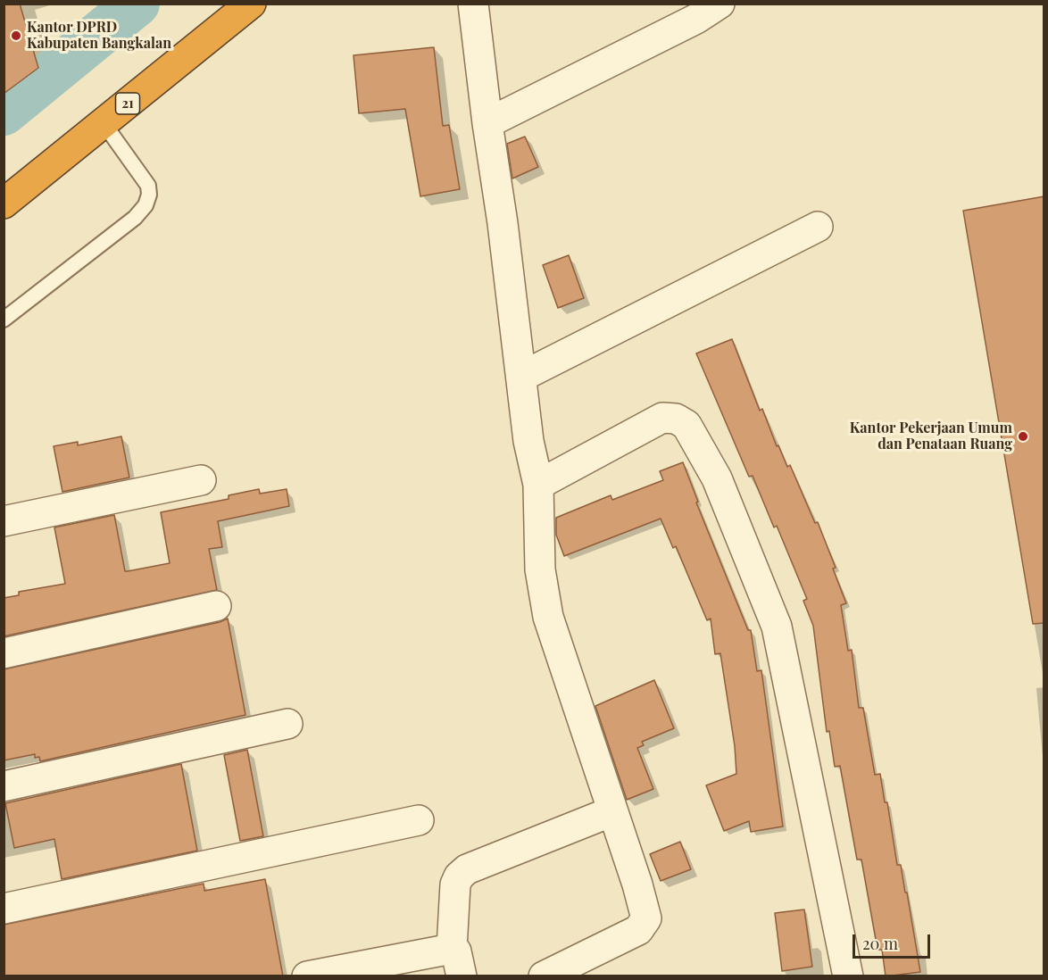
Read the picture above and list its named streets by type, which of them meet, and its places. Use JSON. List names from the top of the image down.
{
  "streets": {
    "highway": ["21"]
  },
  "places": ["Kantor DPRD Kabupaten Bangkalan", "Kantor Pekerjaan Umum dan Penataan Ruang"],
  "scale_bar": "20 m"
}
